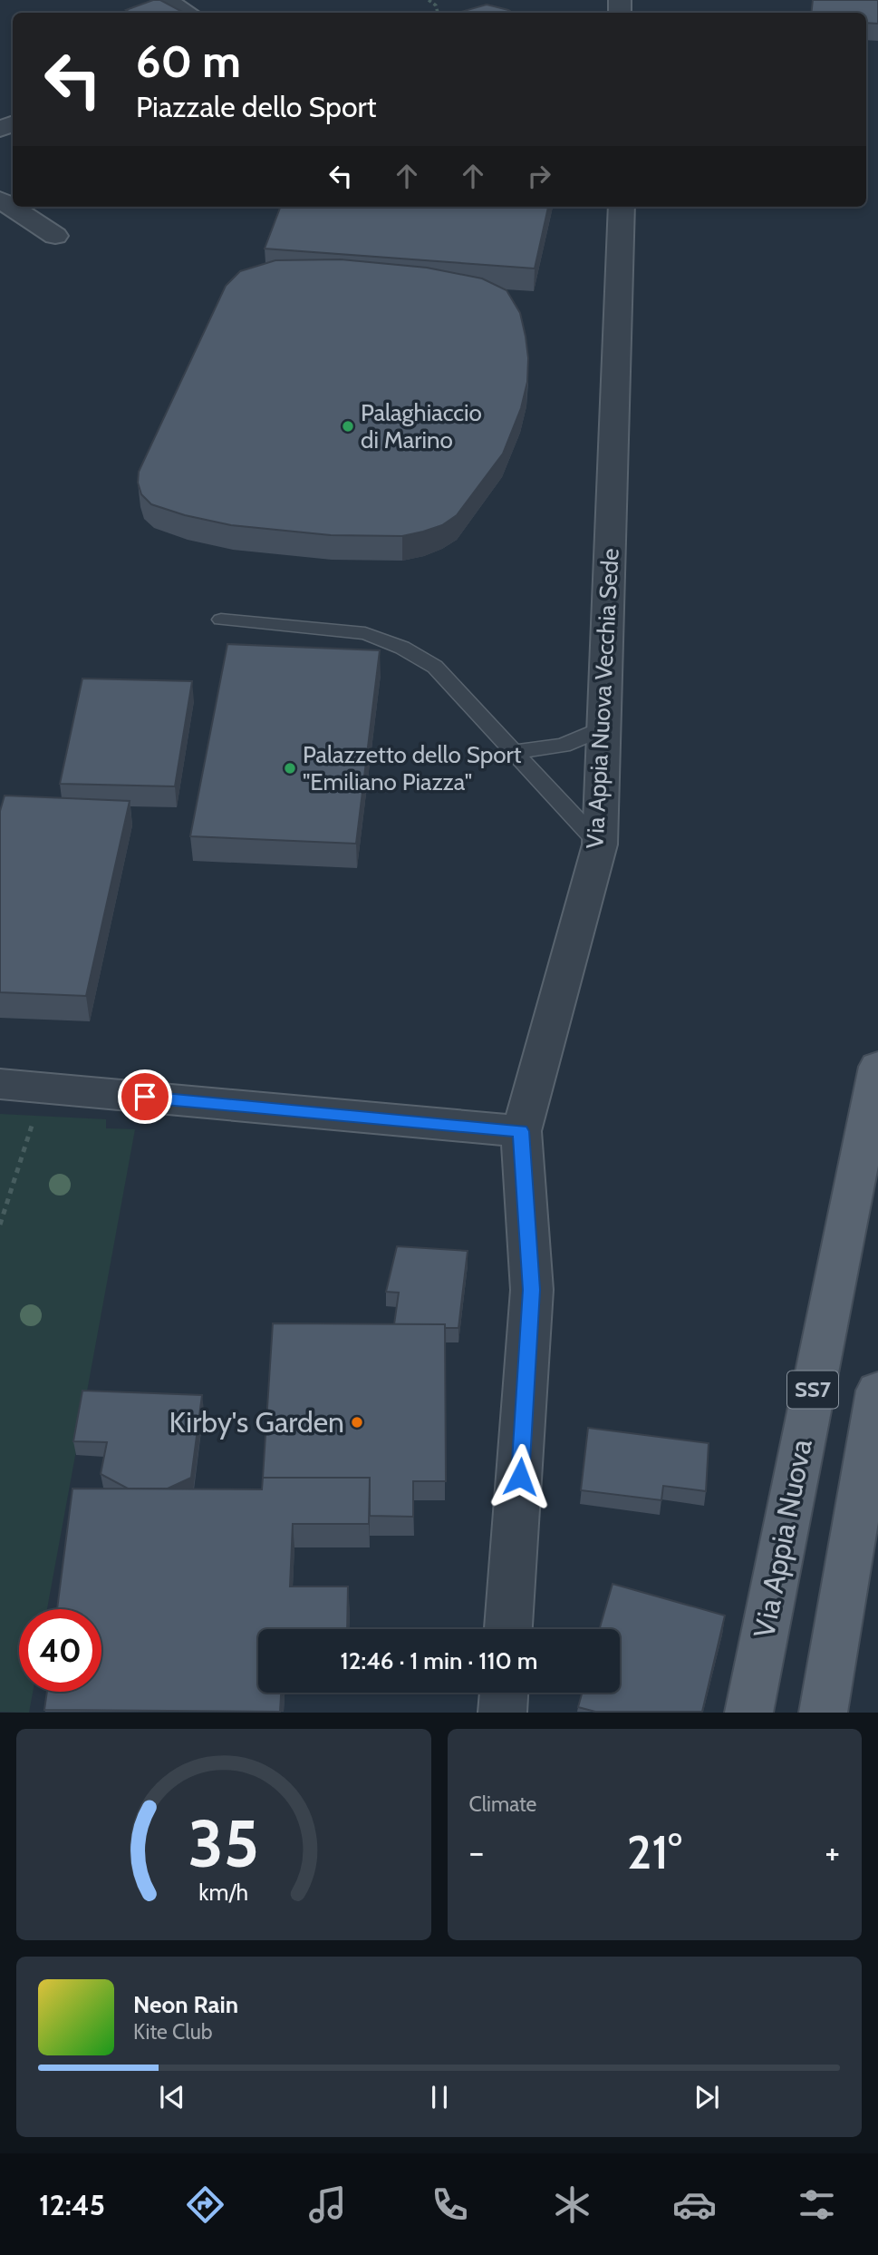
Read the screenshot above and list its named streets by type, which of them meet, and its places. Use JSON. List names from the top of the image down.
{
  "streets": {
    "main road": ["SS7", "Via Appia Nuova"],
    "street": ["Via Appia Nuova Vecchia Sede"]
  },
  "places": ["Palaghiaccio di Marino", "Palazzetto dello Sport \"Emiliano Piazza\"", "Kirby's Garden"],
  "page": {
    "turn": ["60 m", "Piazzale dello Sport"],
    "limit": "40",
    "trip": "12:46 · 1 min · 110 m",
    "tile": "Climate",
    "heat": ["−", "21°", "+"],
    "song": ["Neon Rain", "Kite Club"],
    "tabs": "12:45",
    "gauge": ["35", "km/h"]
  }
}
